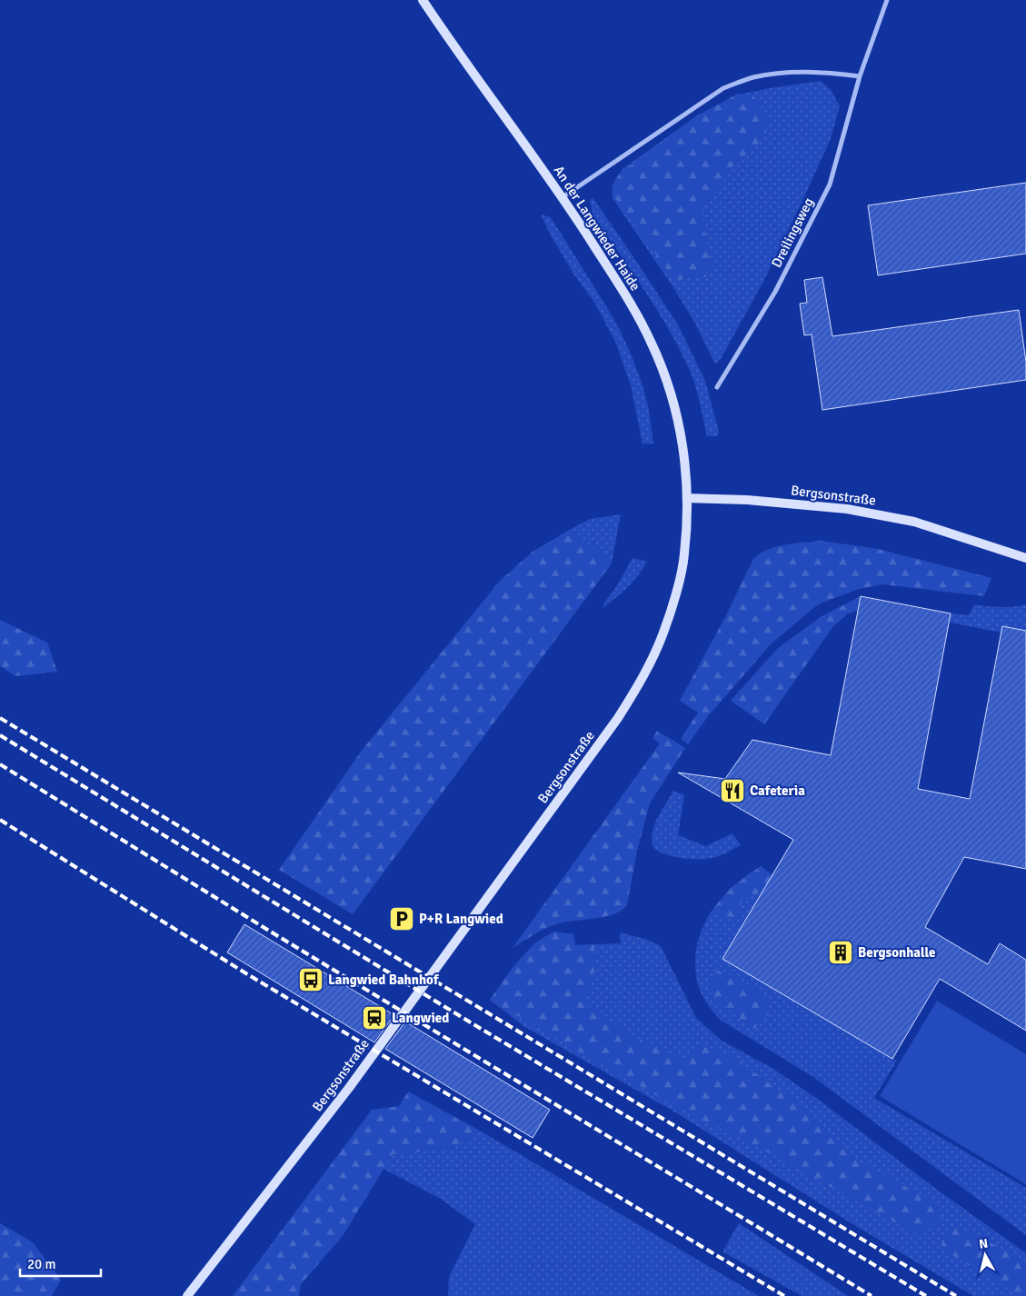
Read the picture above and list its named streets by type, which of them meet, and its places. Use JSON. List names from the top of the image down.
{
  "streets": {
    "street": ["An der Langwieder Haide", "Dreilingsweg", "Bergsonstraße"]
  },
  "crossings": [
    ["An der Langwieder Haide", "Bergsonstraße"]
  ],
  "places": {
    "restaurant": ["Cafeteria"],
    "parking": ["P+R Langwied"],
    "building": ["Bergsonhalle"],
    "bus stop": ["Langwied Bahnhof"],
    "station": ["Langwied"]
  },
  "scale_bar": "20 m",
  "north": "top"
}
